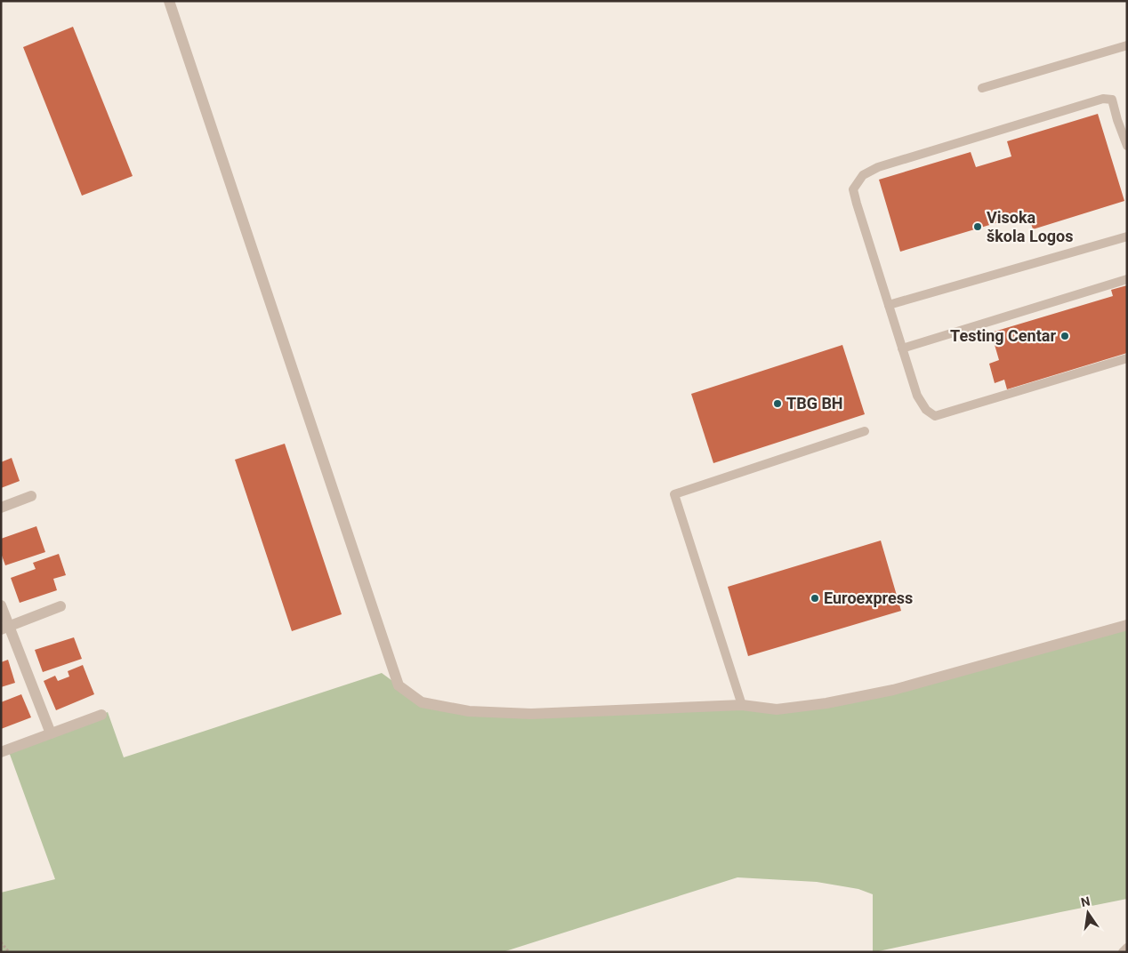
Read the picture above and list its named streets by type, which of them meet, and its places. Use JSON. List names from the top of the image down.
{
  "places": [
    "Visoka škola Logos",
    "Testing Centar",
    "TBG BH",
    "Euroexpress"
  ],
  "north": "top"
}
